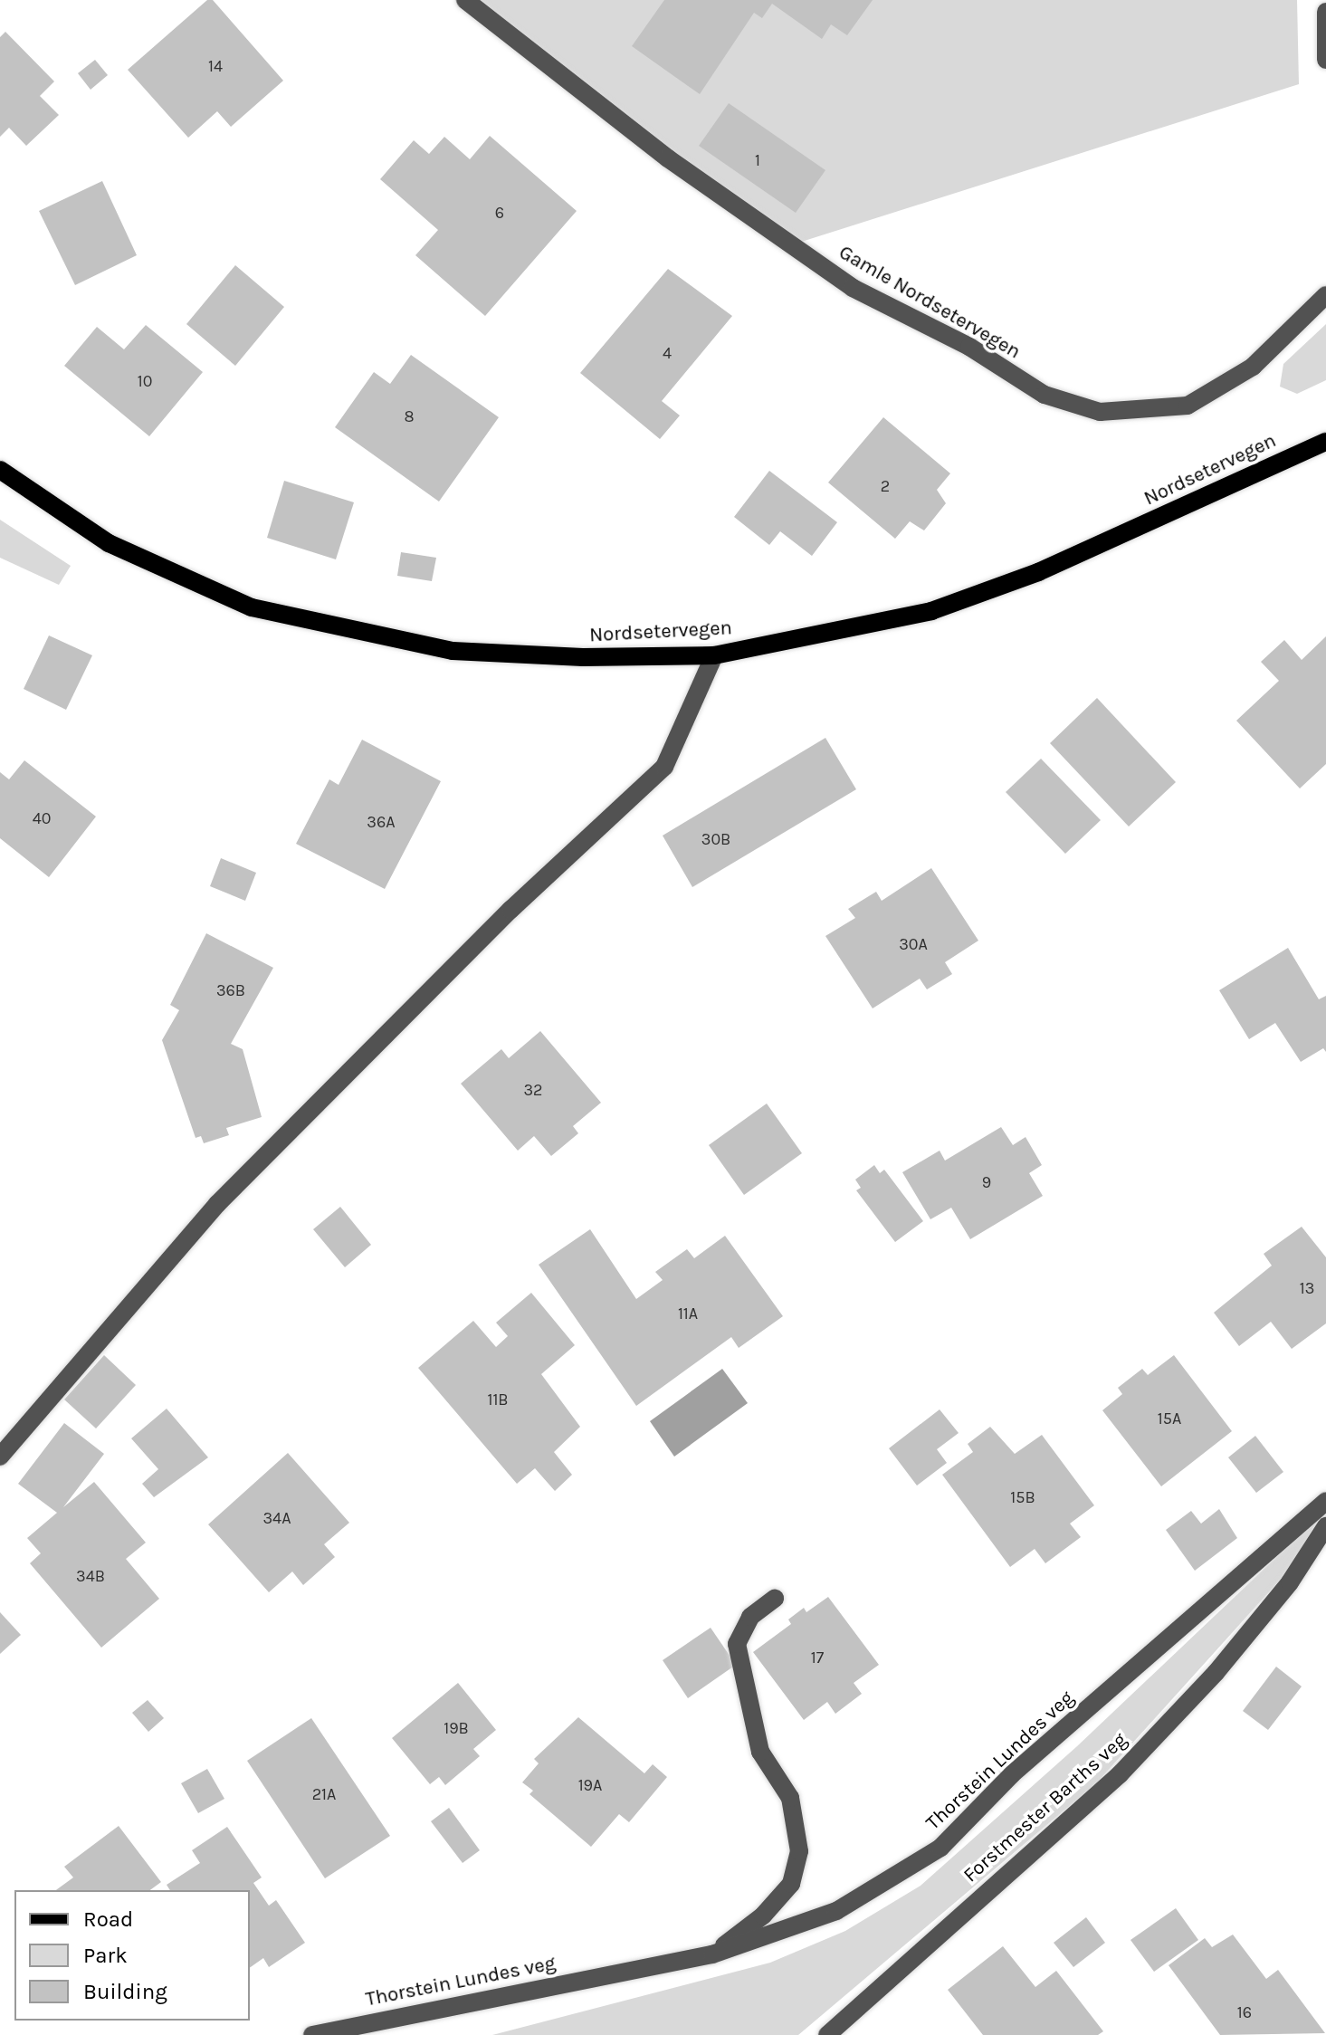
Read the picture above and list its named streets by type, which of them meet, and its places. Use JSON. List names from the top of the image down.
{
  "streets": {
    "main road": ["Nordsetervegen"],
    "street": ["Gamle Nordsetervegen", "Thorstein Lundes veg", "Forstmester Barths veg"]
  },
  "house_numbers": [
    "14",
    "1",
    "6",
    "4",
    "10",
    "8",
    "2",
    "40",
    "36A",
    "30B",
    "30A",
    "36B",
    "32",
    "9",
    "13",
    "11A",
    "11B",
    "15A",
    "15B",
    "34A",
    "34B",
    "17",
    "19B",
    "19A",
    "21A",
    "16"
  ],
  "legend": ["Road", "Park", "Building"]
}
